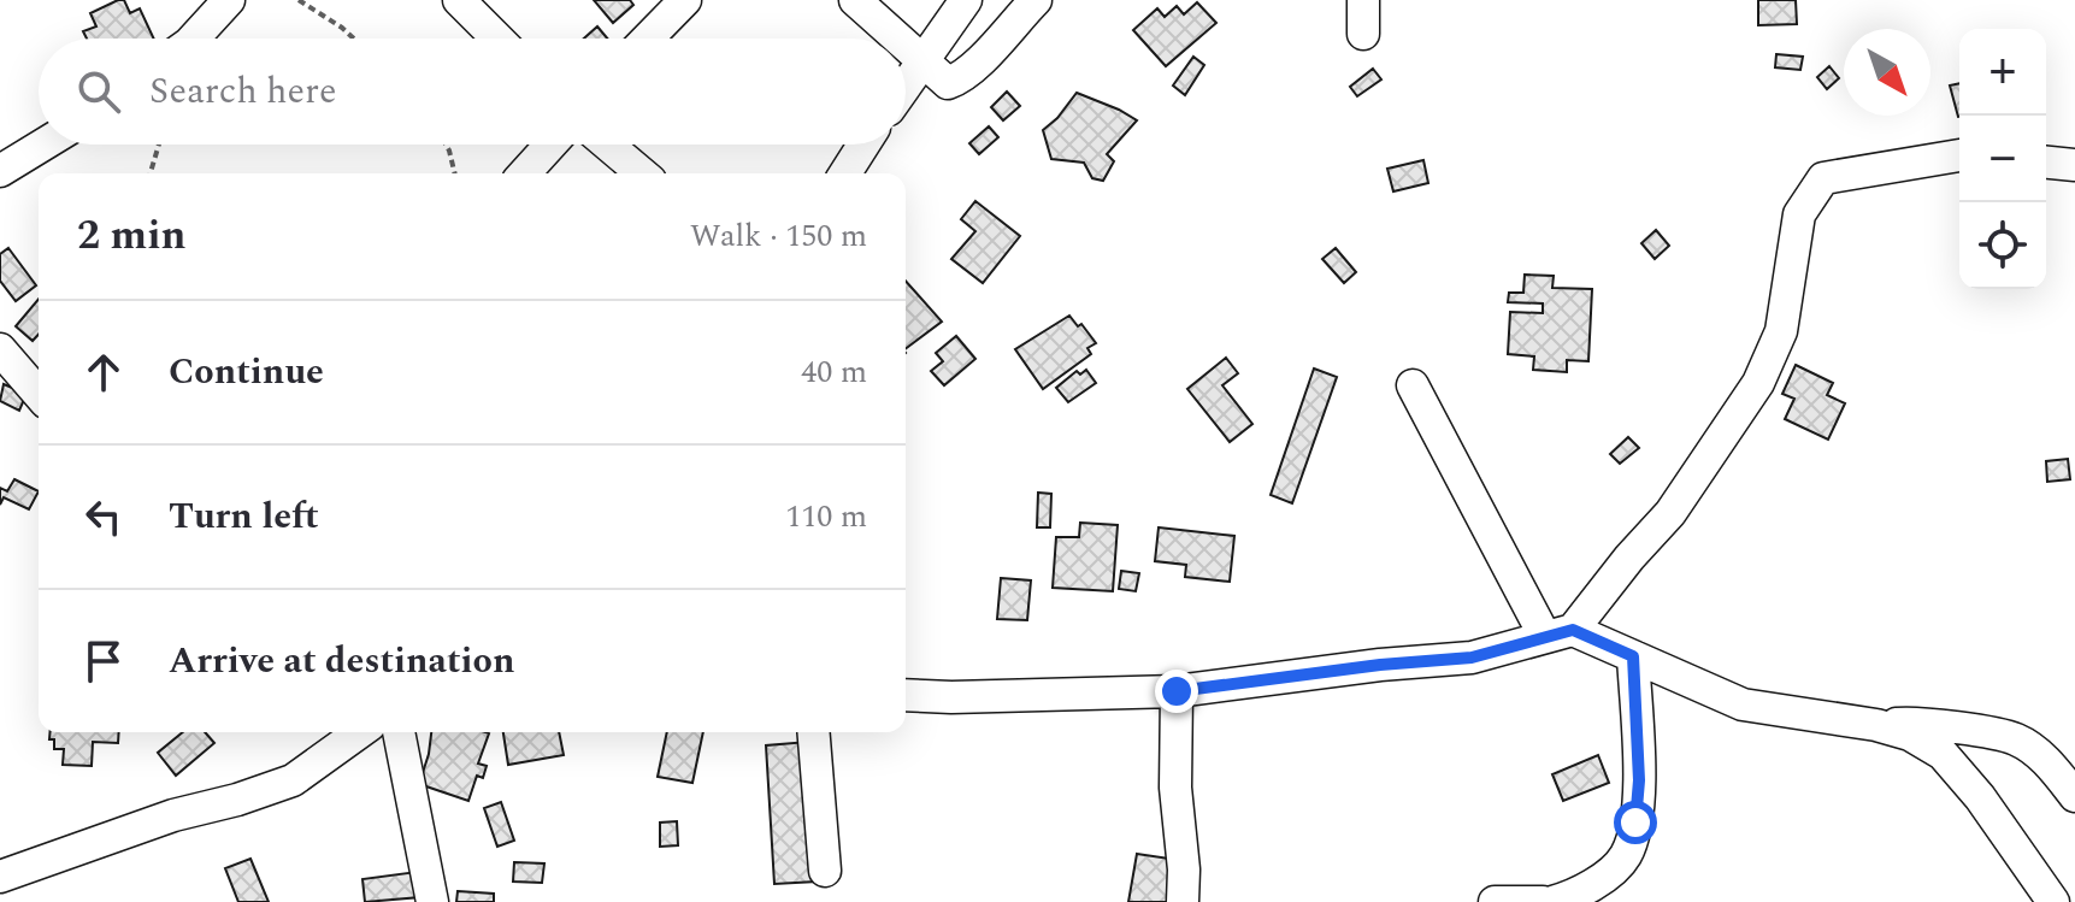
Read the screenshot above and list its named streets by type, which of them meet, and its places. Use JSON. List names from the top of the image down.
{
  "north": "bottom right",
  "page": {
    "map_buttons": ["+", "−"],
    "search": "Search here",
    "heading": ["2 min", "Walk · 150 m"],
    "list": [
      ["Continue", "40 m"],
      ["Turn left", "110 m"],
      "Arrive at destination"
    ]
  }
}
